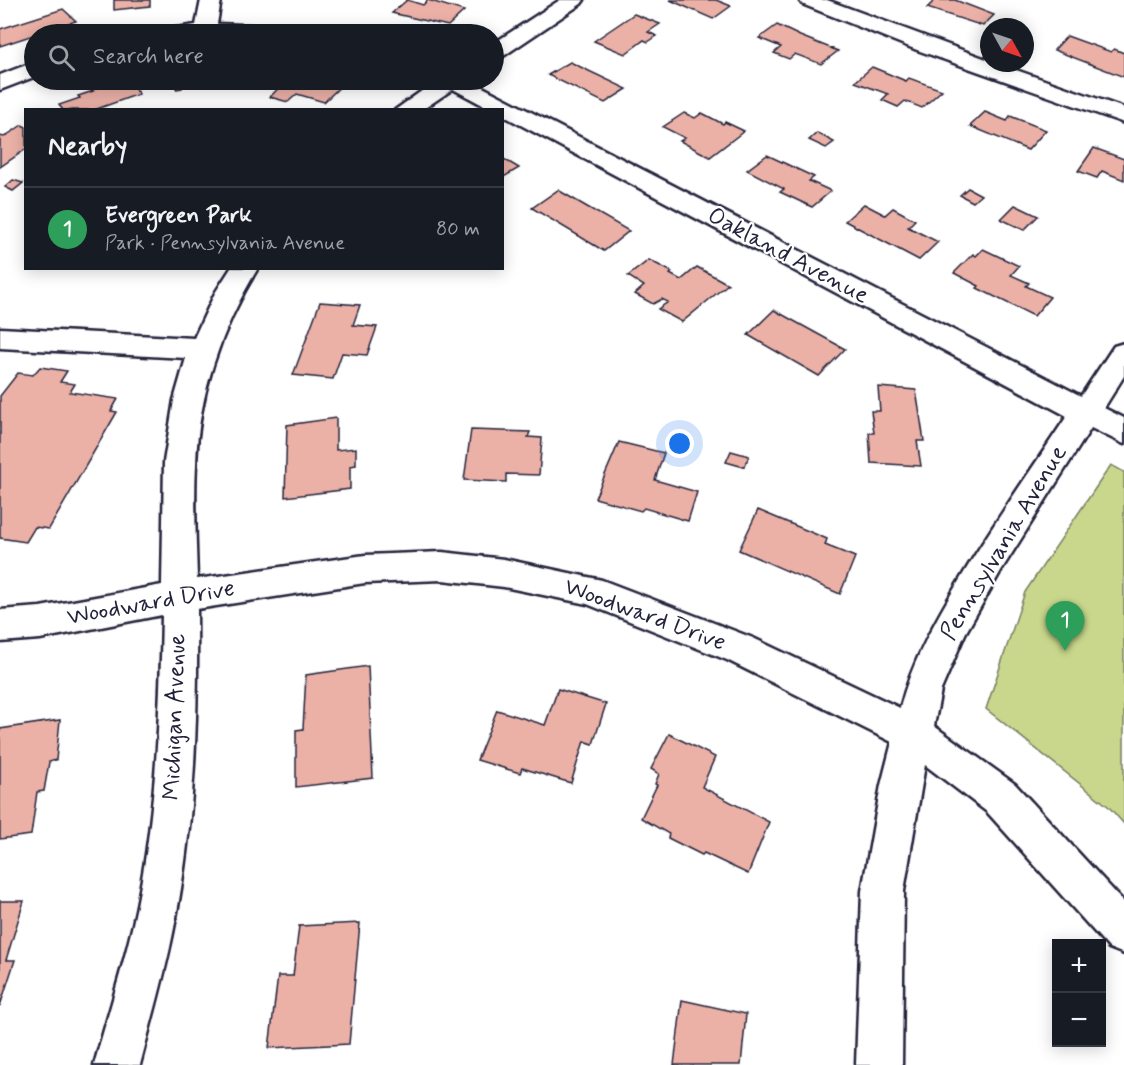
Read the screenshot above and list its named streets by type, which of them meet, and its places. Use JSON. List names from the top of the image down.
{
  "streets": {
    "street": [
      "Oakland Avenue",
      "Pennsylvania Avenue",
      "Woodward Drive",
      "Michigan Avenue"
    ]
  },
  "crossings": [
    ["Oakland Avenue", "Pennsylvania Avenue"],
    ["Pennsylvania Avenue", "Woodward Drive"],
    ["Woodward Drive", "Michigan Avenue"]
  ],
  "north": "bottom right",
  "page": {
    "search": "Search here",
    "heading": "Nearby",
    "list": [
      {
        "mark": "1",
        "name": "Evergreen Park",
        "note": "Park · Pennsylvania Avenue",
        "value": "80 m"
      }
    ],
    "pins": "1",
    "map_buttons": ["+", "−"]
  }
}
